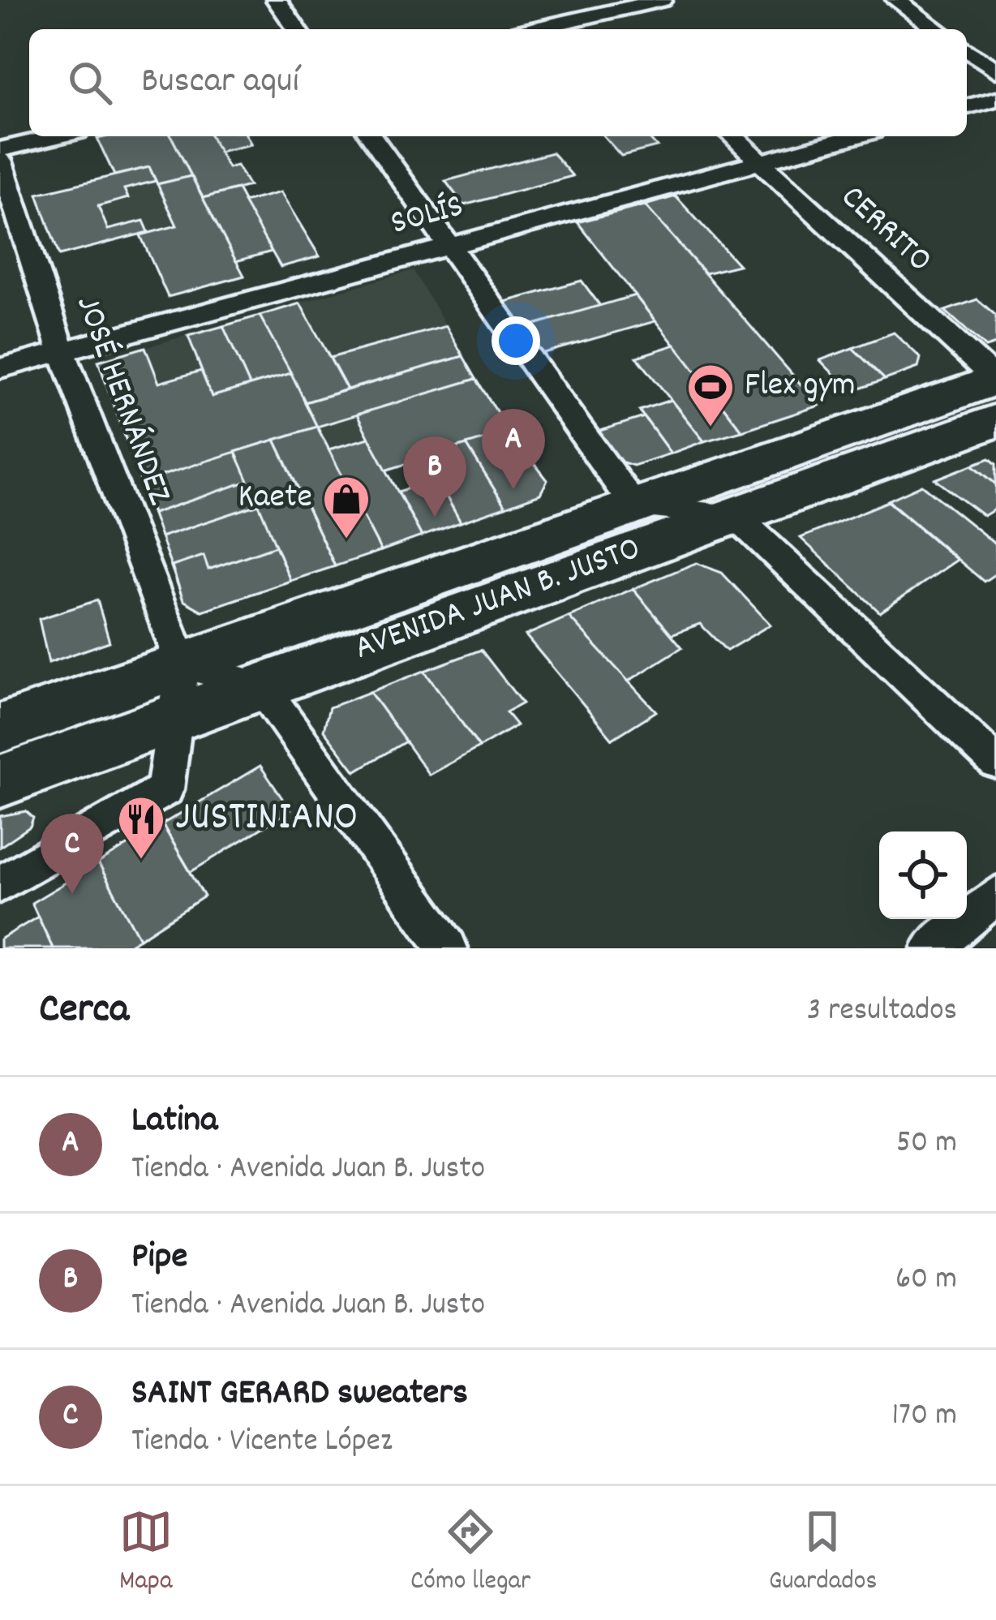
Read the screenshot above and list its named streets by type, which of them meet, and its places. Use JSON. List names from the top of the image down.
{
  "streets": {
    "main road": ["AVENIDA JUAN B. JUSTO"],
    "street": ["SOLÍS", "CERRITO", "JOSÉ HERNÁNDEZ"]
  },
  "crossings": [
    ["SOLÍS", "CERRITO"],
    ["SOLÍS", "JOSÉ HERNÁNDEZ"],
    ["CERRITO", "AVENIDA JUAN B. JUSTO"],
    ["JOSÉ HERNÁNDEZ", "AVENIDA JUAN B. JUSTO"]
  ],
  "places": {
    "sports": ["Flex gym"],
    "shop": ["Kaete"],
    "restaurant": ["JUSTINIANO"]
  },
  "page": {
    "search": "Buscar aquí",
    "pins": ["A", "B", "C"],
    "heading": ["Cerca", "3 resultados"],
    "list": [
      {
        "mark": "A",
        "name": "Latina",
        "note": "Tienda · Avenida Juan B. Justo",
        "value": "50 m"
      },
      {
        "mark": "B",
        "name": "Pipe",
        "note": "Tienda · Avenida Juan B. Justo",
        "value": "60 m"
      },
      {
        "mark": "C",
        "name": "SAINT GERARD sweaters",
        "note": "Tienda · Vicente López",
        "value": "170 m"
      }
    ],
    "nav": ["Mapa", "Cómo llegar", "Guardados"]
  }
}
